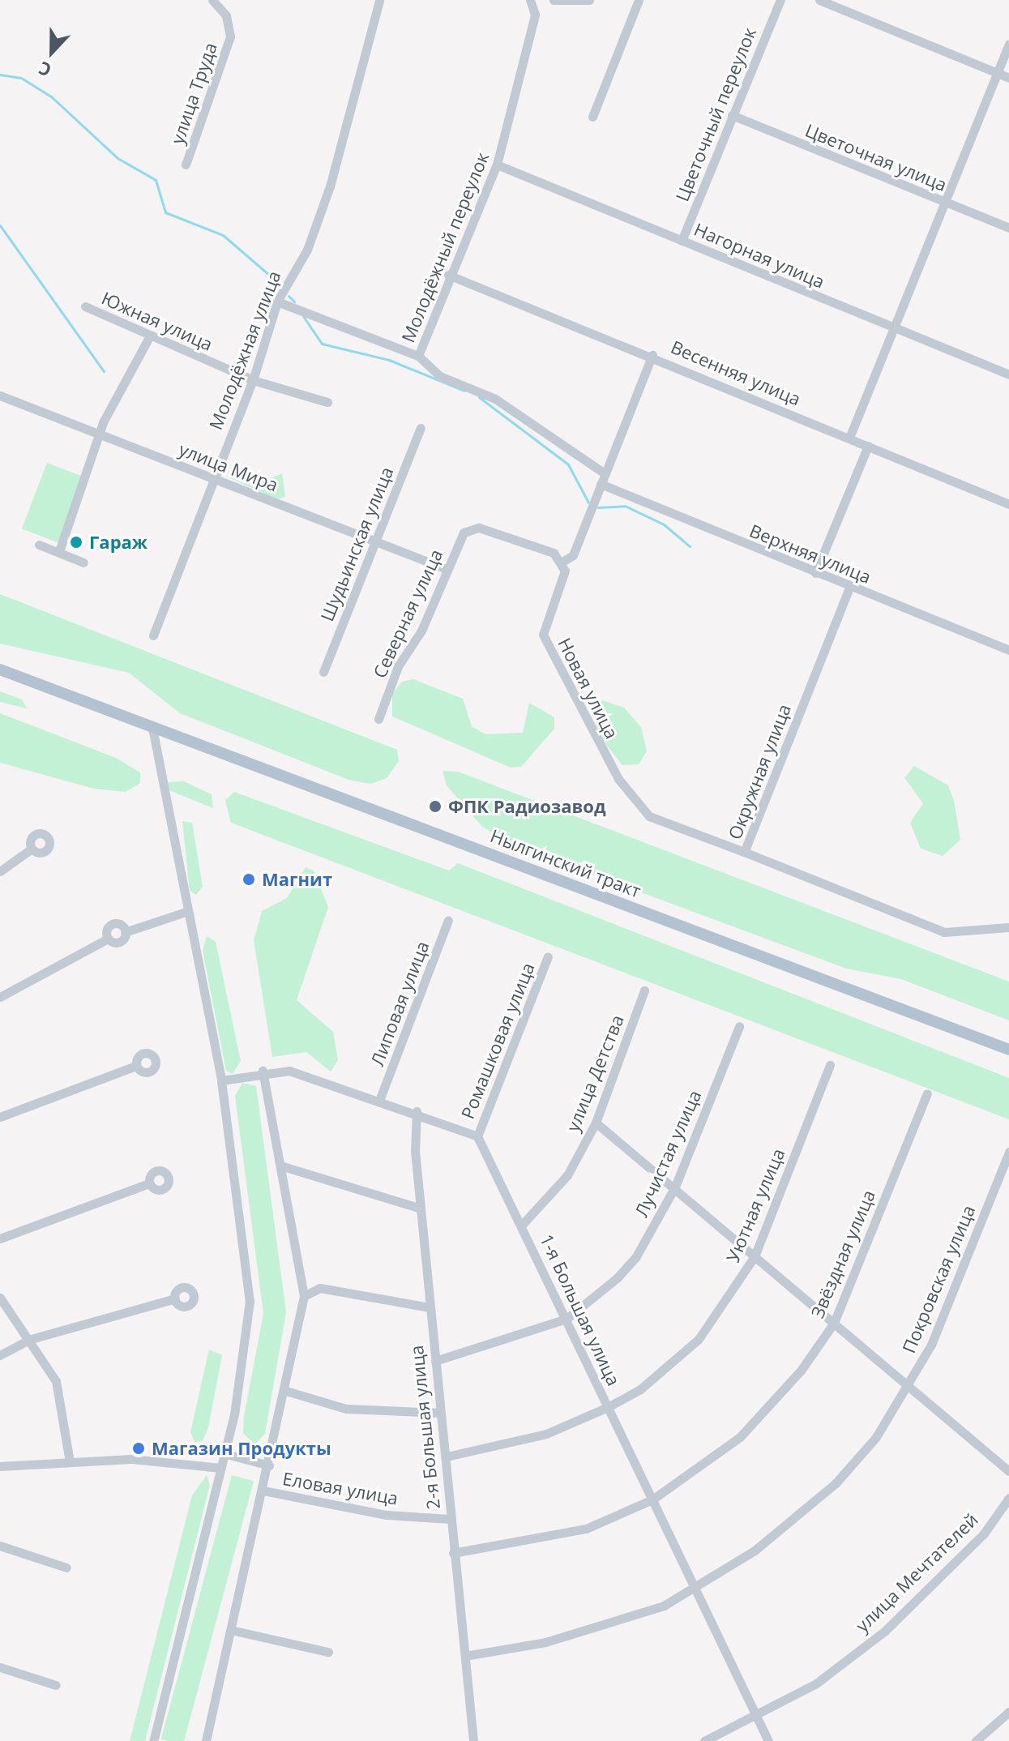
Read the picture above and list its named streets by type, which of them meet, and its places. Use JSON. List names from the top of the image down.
{
  "streets": {
    "main road": ["Нылгинский тракт"],
    "street": [
      "улица Труда",
      "Цветочный переулок",
      "Цветочная улица",
      "Молодёжный переулок",
      "Нагорная улица",
      "Южная улица",
      "Молодёжная улица",
      "Весенняя улица",
      "улица Мира",
      "Шудьинская улица",
      "Верхняя улица",
      "Северная улица",
      "Новая улица",
      "Окружная улица",
      "Липовая улица",
      "Ромашковая улица",
      "улица Детства",
      "Лучистая улица",
      "Уютная улица",
      "Звёздная улица",
      "Покровская улица",
      "1-я Большая улица",
      "2-я Большая улица",
      "Еловая улица",
      "улица Мечтателей"
    ]
  },
  "crossings": [
    ["Цветочный переулок", "Цветочная улица"],
    ["Цветочный переулок", "Нагорная улица"],
    ["Молодёжный переулок", "Нагорная улица"],
    ["Молодёжный переулок", "Весенняя улица"],
    ["Южная улица", "Молодёжная улица"],
    ["Молодёжная улица", "улица Мира"],
    ["улица Мира", "Шудьинская улица"],
    ["улица Мира", "Северная улица"],
    ["Верхняя улица", "Окружная улица"],
    ["Северная улица", "Новая улица"],
    ["Новая улица", "Окружная улица"],
    ["Ромашковая улица", "1-я Большая улица"],
    ["улица Детства", "1-я Большая улица"],
    ["Лучистая улица", "1-я Большая улица"],
    ["Лучистая улица", "2-я Большая улица"],
    ["Уютная улица", "1-я Большая улица"],
    ["Уютная улица", "2-я Большая улица"],
    ["Звёздная улица", "1-я Большая улица"],
    ["Звёздная улица", "2-я Большая улица"],
    ["Покровская улица", "1-я Большая улица"],
    ["Покровская улица", "2-я Большая улица"],
    ["1-я Большая улица", "улица Мечтателей"],
    ["2-я Большая улица", "Еловая улица"]
  ],
  "places": [
    "Гараж",
    "ФПК Радиозавод",
    "Магнит",
    "Магазин Продукты"
  ],
  "north": "bottom"
}
